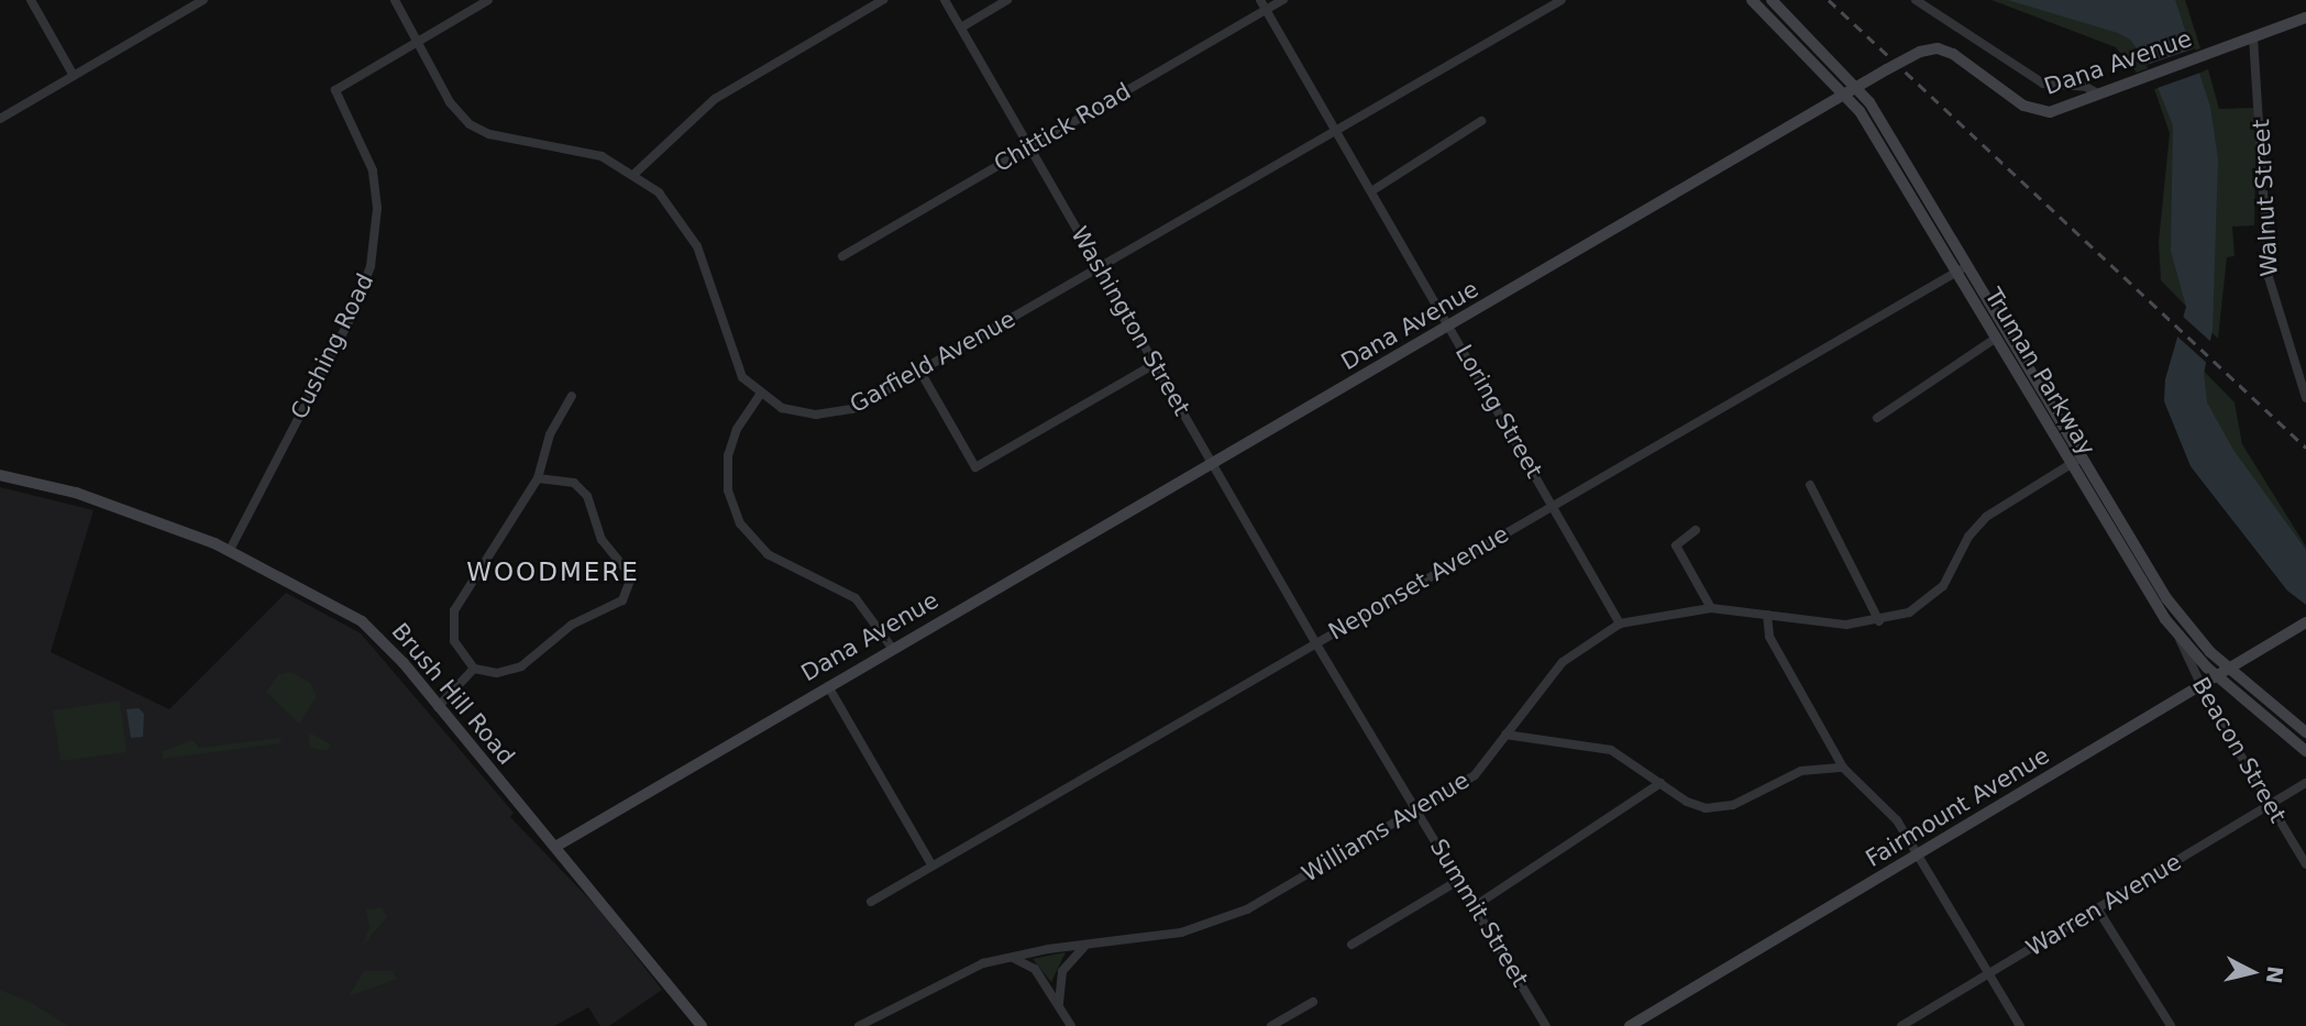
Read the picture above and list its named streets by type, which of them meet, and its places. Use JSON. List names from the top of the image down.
{
  "streets": {
    "street": [
      "Dana Avenue",
      "Chittick Road",
      "Walnut Street",
      "Washington Street",
      "Cushing Road",
      "Garfield Avenue",
      "Truman Parkway",
      "Loring Street",
      "Neponset Avenue",
      "Brush Hill Road",
      "Beacon Street",
      "Fairmount Avenue",
      "Williams Avenue",
      "Warren Avenue",
      "Summit Street"
    ]
  },
  "crossings": [
    ["Dana Avenue", "Walnut Street"],
    ["Dana Avenue", "Washington Street"],
    ["Dana Avenue", "Truman Parkway"],
    ["Dana Avenue", "Loring Street"],
    ["Dana Avenue", "Brush Hill Road"],
    ["Chittick Road", "Washington Street"],
    ["Chittick Road", "Loring Street"],
    ["Washington Street", "Garfield Avenue"],
    ["Washington Street", "Neponset Avenue"],
    ["Washington Street", "Summit Street"],
    ["Cushing Road", "Garfield Avenue"],
    ["Cushing Road", "Brush Hill Road"],
    ["Garfield Avenue", "Loring Street"],
    ["Truman Parkway", "Neponset Avenue"],
    ["Truman Parkway", "Beacon Street"],
    ["Truman Parkway", "Fairmount Avenue"],
    ["Truman Parkway", "Williams Avenue"],
    ["Loring Street", "Neponset Avenue"],
    ["Loring Street", "Williams Avenue"],
    ["Neponset Avenue", "Summit Street"],
    ["Beacon Street", "Fairmount Avenue"],
    ["Beacon Street", "Warren Avenue"],
    ["Williams Avenue", "Summit Street"]
  ],
  "districts": ["WOODMERE"],
  "north": "right"
}
